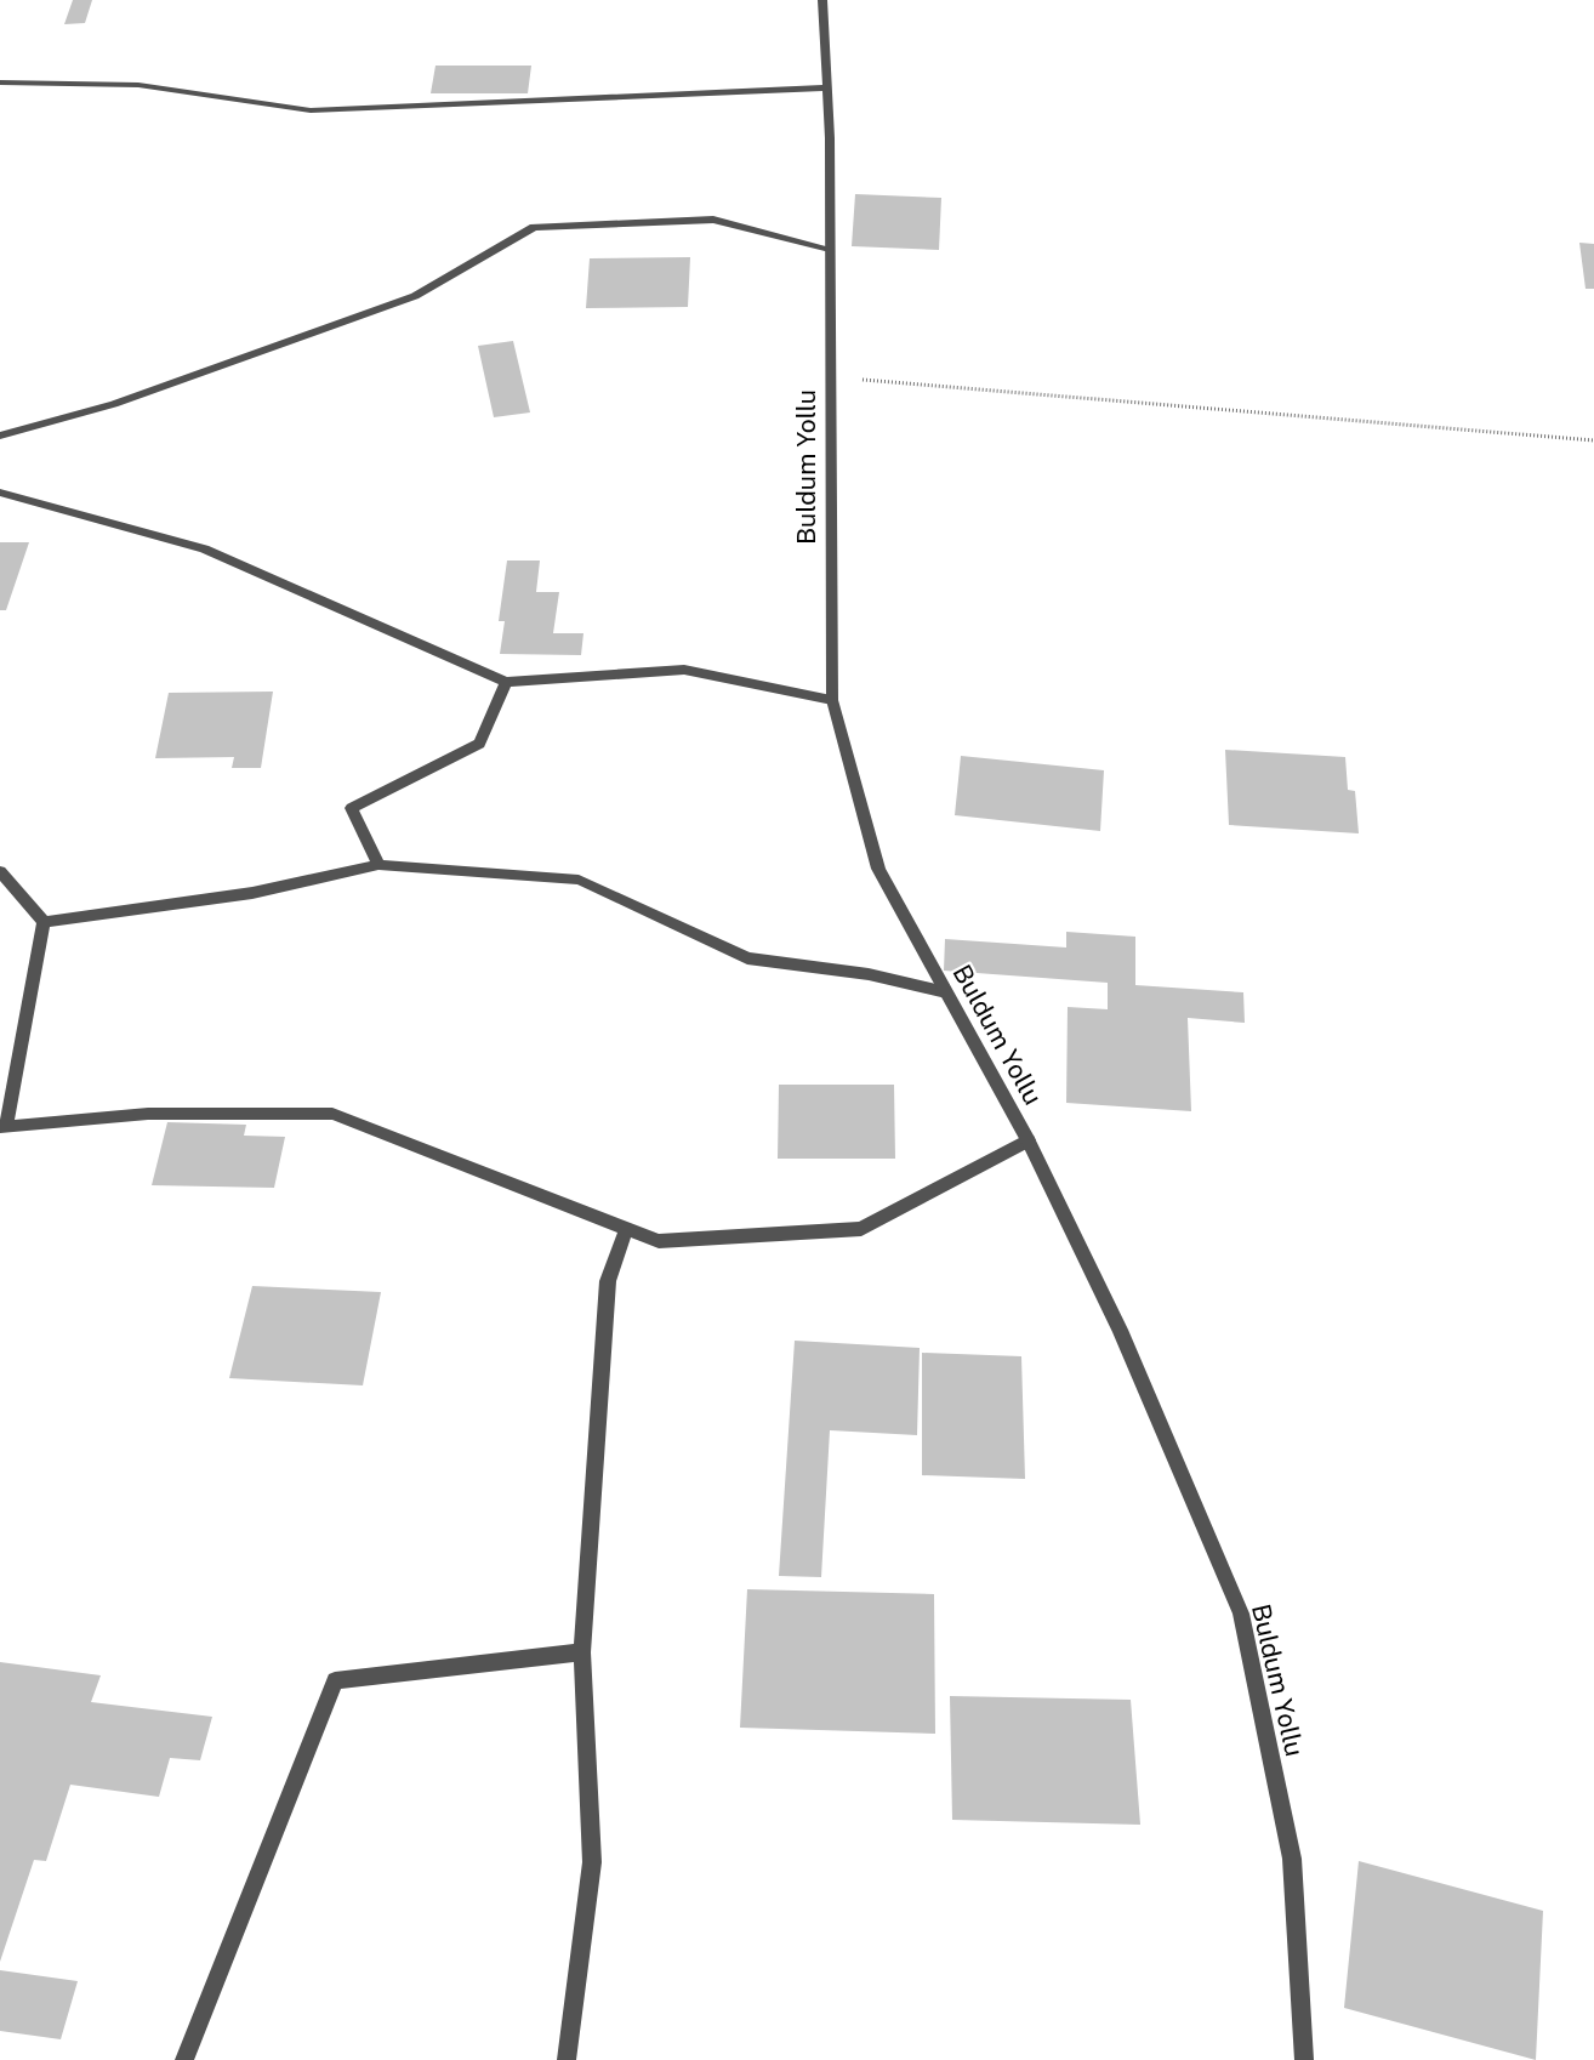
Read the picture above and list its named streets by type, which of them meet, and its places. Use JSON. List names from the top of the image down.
{
  "streets": {
    "street": ["Buldum Yollu"]
  }
}
